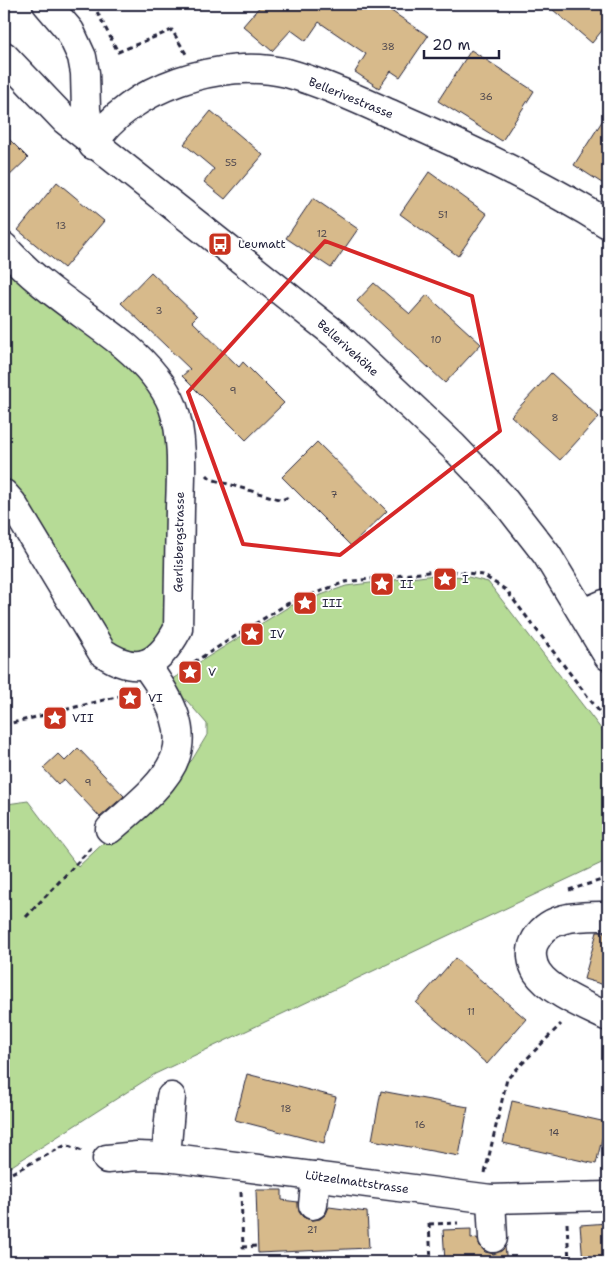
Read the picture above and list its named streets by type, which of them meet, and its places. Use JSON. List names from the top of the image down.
{
  "streets": {
    "street": [
      "Bellerivestrasse",
      "Bellerivehöhe",
      "Gerlisbergstrasse",
      "Lützelmattstrasse"
    ]
  },
  "crossings": [
    ["Bellerivestrasse", "Bellerivehöhe"]
  ],
  "places": {
    "bus stop": ["Leumatt"],
    "place": [
      "I",
      "II",
      "III",
      "IV",
      "V",
      "VI",
      "VII"
    ]
  },
  "house_numbers": [
    "38",
    "36",
    "55",
    "51",
    "13",
    "12",
    "3",
    "10",
    "9",
    "8",
    "7",
    "9",
    "11",
    "18",
    "16",
    "14",
    "21"
  ],
  "scale_bar": "20 m"
}
